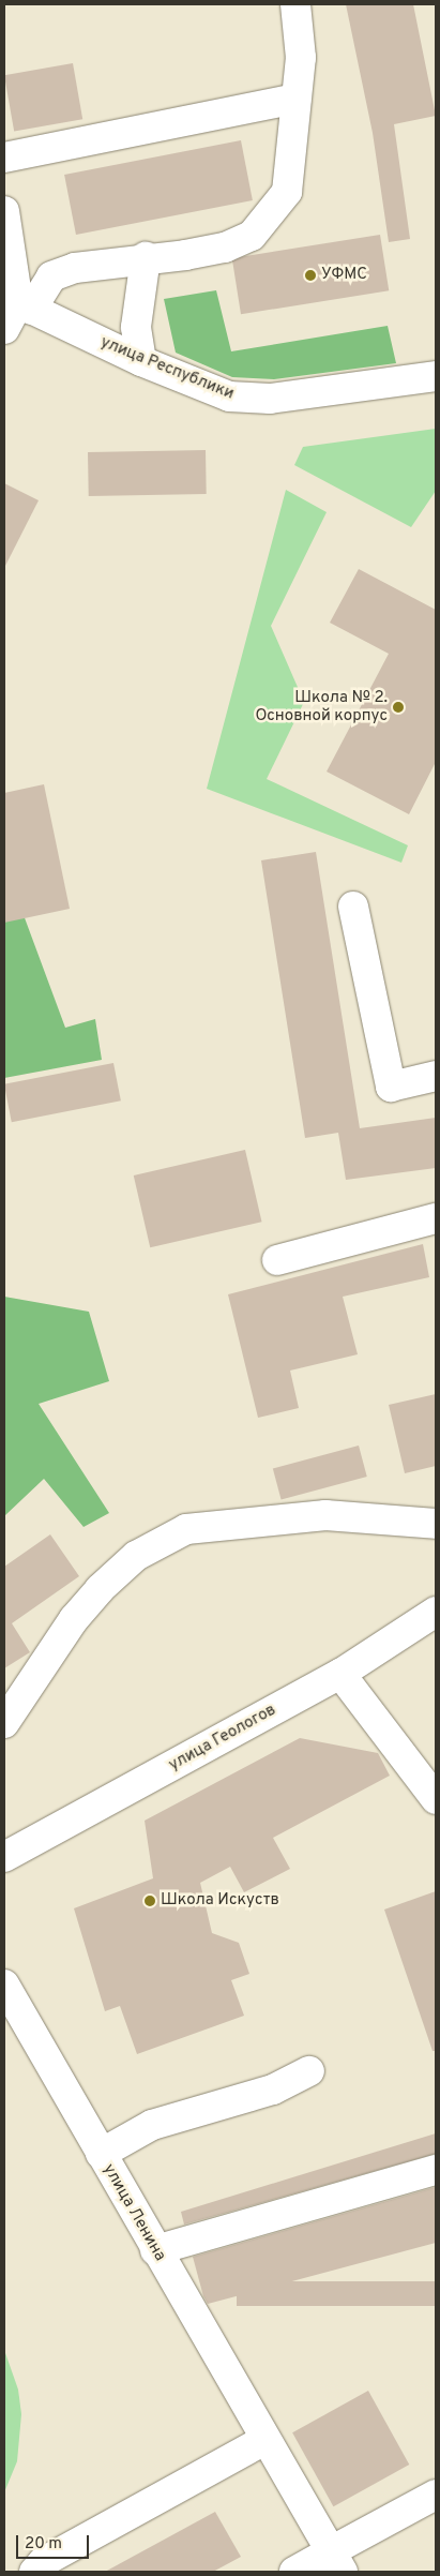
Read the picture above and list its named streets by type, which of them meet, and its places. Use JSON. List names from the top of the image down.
{
  "streets": {
    "street": ["улица Республики", "улица Геологов", "улица Ленина"]
  },
  "places": ["УФМС", "Школа № 2. Основной корпус", "Школа Искуств"],
  "scale_bar": "20 m"
}
